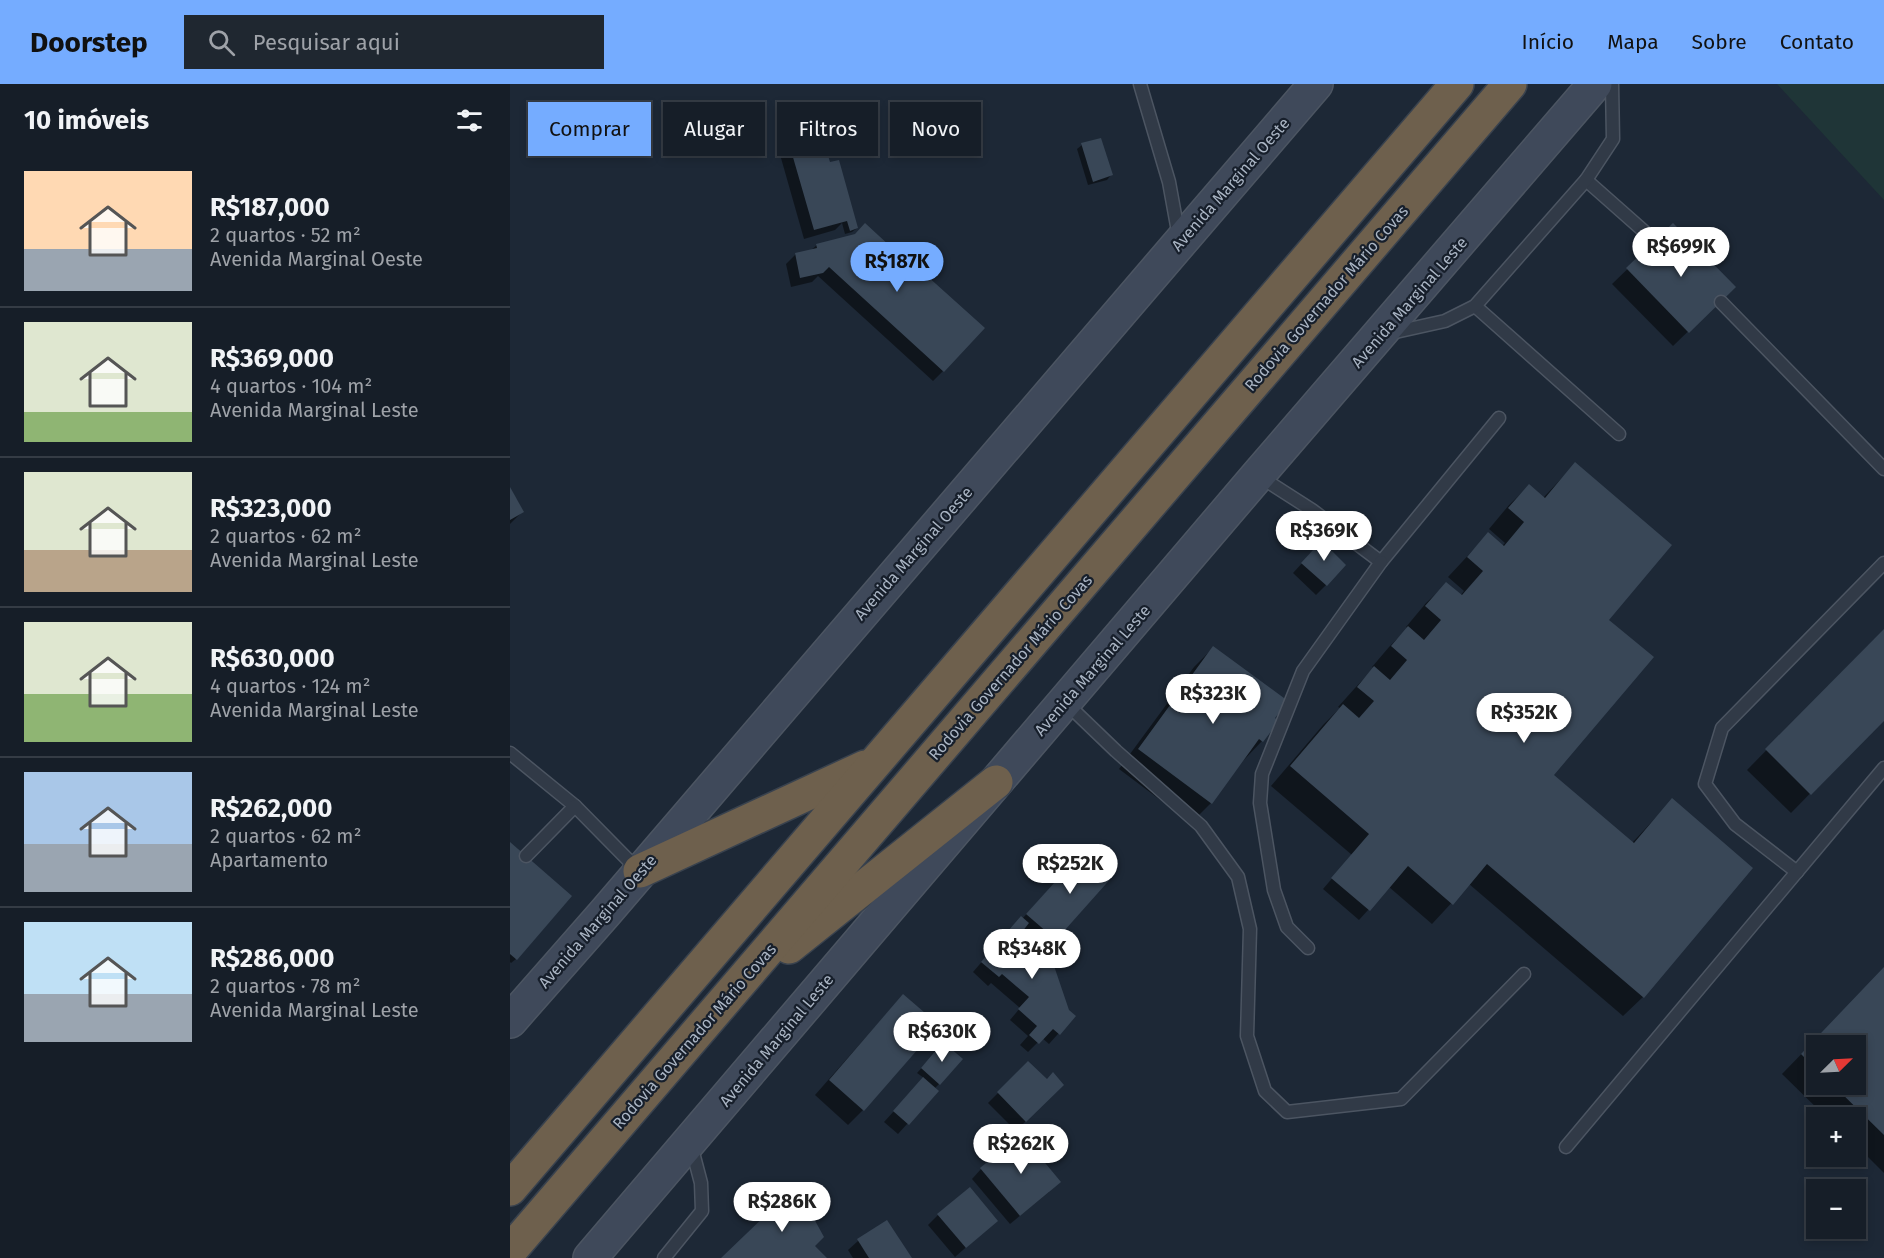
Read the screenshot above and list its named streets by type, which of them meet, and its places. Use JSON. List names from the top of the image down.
{
  "streets": {
    "highway": ["Rodovia Governador Mário Covas"],
    "main road": ["Avenida Marginal Oeste", "Avenida Marginal Leste"]
  },
  "north": "top right",
  "page": {
    "header": "Doorstep",
    "search": "Pesquisar aqui",
    "nav": [
      "Início",
      "Mapa",
      "Sobre",
      "Contato"
    ],
    "heading": "10 imóveis",
    "chip": [
      "Comprar",
      "Alugar",
      "Filtros",
      "Novo"
    ],
    "list": [
      {
        "name": "R$187,000",
        "note": "2 quartos · 52 m² · Avenida Marginal Oeste"
      },
      {
        "name": "R$369,000",
        "note": "4 quartos · 104 m² · Avenida Marginal Leste"
      },
      {
        "name": "R$323,000",
        "note": "2 quartos · 62 m² · Avenida Marginal Leste"
      },
      {
        "name": "R$630,000",
        "note": "4 quartos · 124 m² · Avenida Marginal Leste"
      },
      {
        "name": "R$262,000",
        "note": "2 quartos · 62 m² · Apartamento"
      },
      {
        "name": "R$286,000",
        "note": "2 quartos · 78 m² · Avenida Marginal Leste"
      }
    ],
    "price": [
      "R$699K",
      "R$187K",
      "R$369K",
      "R$323K",
      "R$352K",
      "R$252K",
      "R$348K",
      "R$630K",
      "R$262K",
      "R$286K"
    ],
    "map_buttons": ["+", "−"]
  }
}
